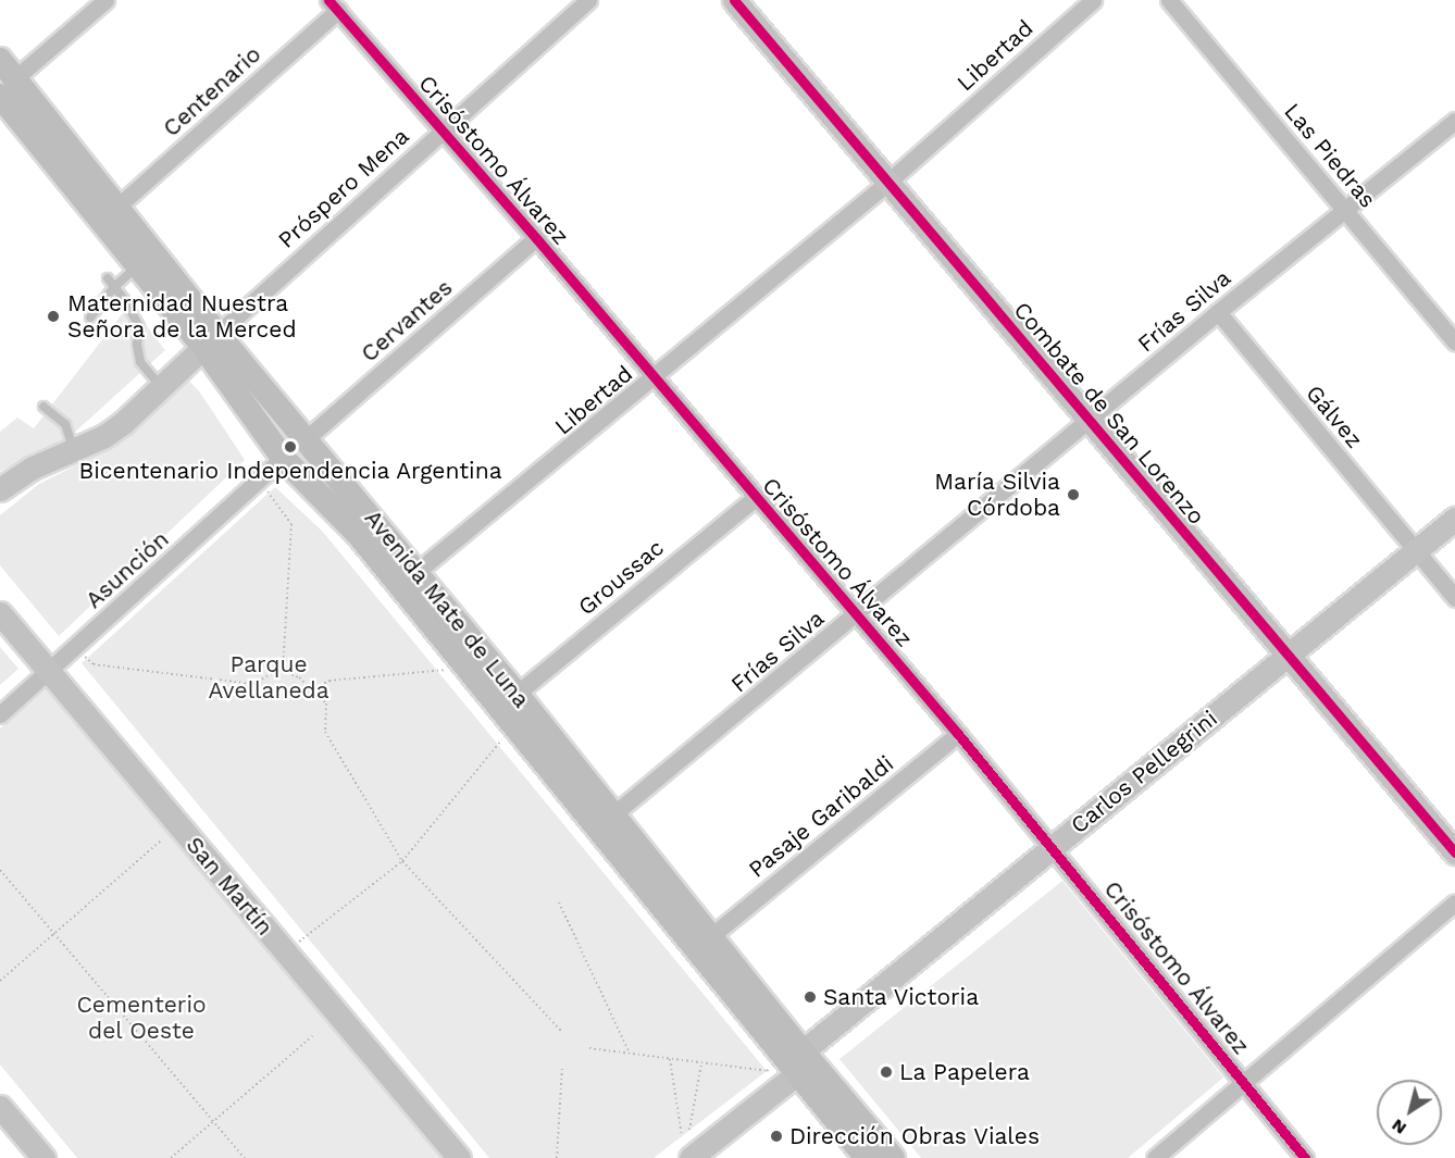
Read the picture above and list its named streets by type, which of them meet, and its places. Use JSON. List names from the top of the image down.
{
  "streets": {
    "main road": ["Avenida Mate de Luna"],
    "street": [
      "Libertad",
      "Centenario",
      "Las Piedras",
      "Crisóstomo Álvarez",
      "Próspero Mena",
      "Frías Silva",
      "Cervantes",
      "Combate de San Lorenzo",
      "Gálvez",
      "Asunción",
      "Groussac",
      "Carlos Pellegrini",
      "Pasaje Garibaldi",
      "San Martín"
    ]
  },
  "crossings": [
    ["Libertad", "Crisóstomo Álvarez"],
    ["Libertad", "Combate de San Lorenzo"],
    ["Libertad", "Avenida Mate de Luna"],
    ["Centenario", "Crisóstomo Álvarez"],
    ["Centenario", "Avenida Mate de Luna"],
    ["Las Piedras", "Frías Silva"],
    ["Crisóstomo Álvarez", "Próspero Mena"],
    ["Crisóstomo Álvarez", "Frías Silva"],
    ["Crisóstomo Álvarez", "Cervantes"],
    ["Crisóstomo Álvarez", "Groussac"],
    ["Crisóstomo Álvarez", "Carlos Pellegrini"],
    ["Crisóstomo Álvarez", "Pasaje Garibaldi"],
    ["Próspero Mena", "Avenida Mate de Luna"],
    ["Frías Silva", "Combate de San Lorenzo"],
    ["Frías Silva", "Gálvez"],
    ["Frías Silva", "Avenida Mate de Luna"],
    ["Cervantes", "Avenida Mate de Luna"],
    ["Combate de San Lorenzo", "Carlos Pellegrini"],
    ["Gálvez", "Carlos Pellegrini"],
    ["Asunción", "Avenida Mate de Luna"],
    ["Asunción", "San Martín"],
    ["Groussac", "Avenida Mate de Luna"],
    ["Avenida Mate de Luna", "Carlos Pellegrini"],
    ["Avenida Mate de Luna", "Pasaje Garibaldi"]
  ],
  "parks": ["Parque Avellaneda", "Cementerio del Oeste"],
  "places": [
    "Maternidad Nuestra Señora de la Merced",
    "Bicentenario Independencia Argentina",
    "María Silvia Córdoba",
    "Santa Victoria",
    "La Papelera",
    "Dirección Obras Viales"
  ],
  "north": "bottom left"
}
